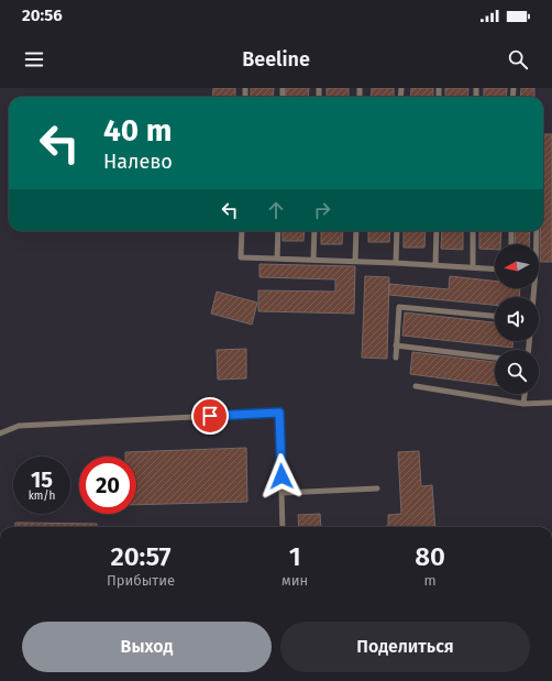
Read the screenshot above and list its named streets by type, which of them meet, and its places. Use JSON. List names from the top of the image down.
{
  "north": "left",
  "page": {
    "status": "20:56",
    "header": "Beeline",
    "turn": ["40 m", "Налево"],
    "speed": "15 km/h",
    "limit": "20",
    "eta": [
      "20:57",
      "Прибытие",
      "1",
      "мин",
      "80",
      "m"
    ],
    "buttons": ["Выход", "Поделиться"]
  }
}
